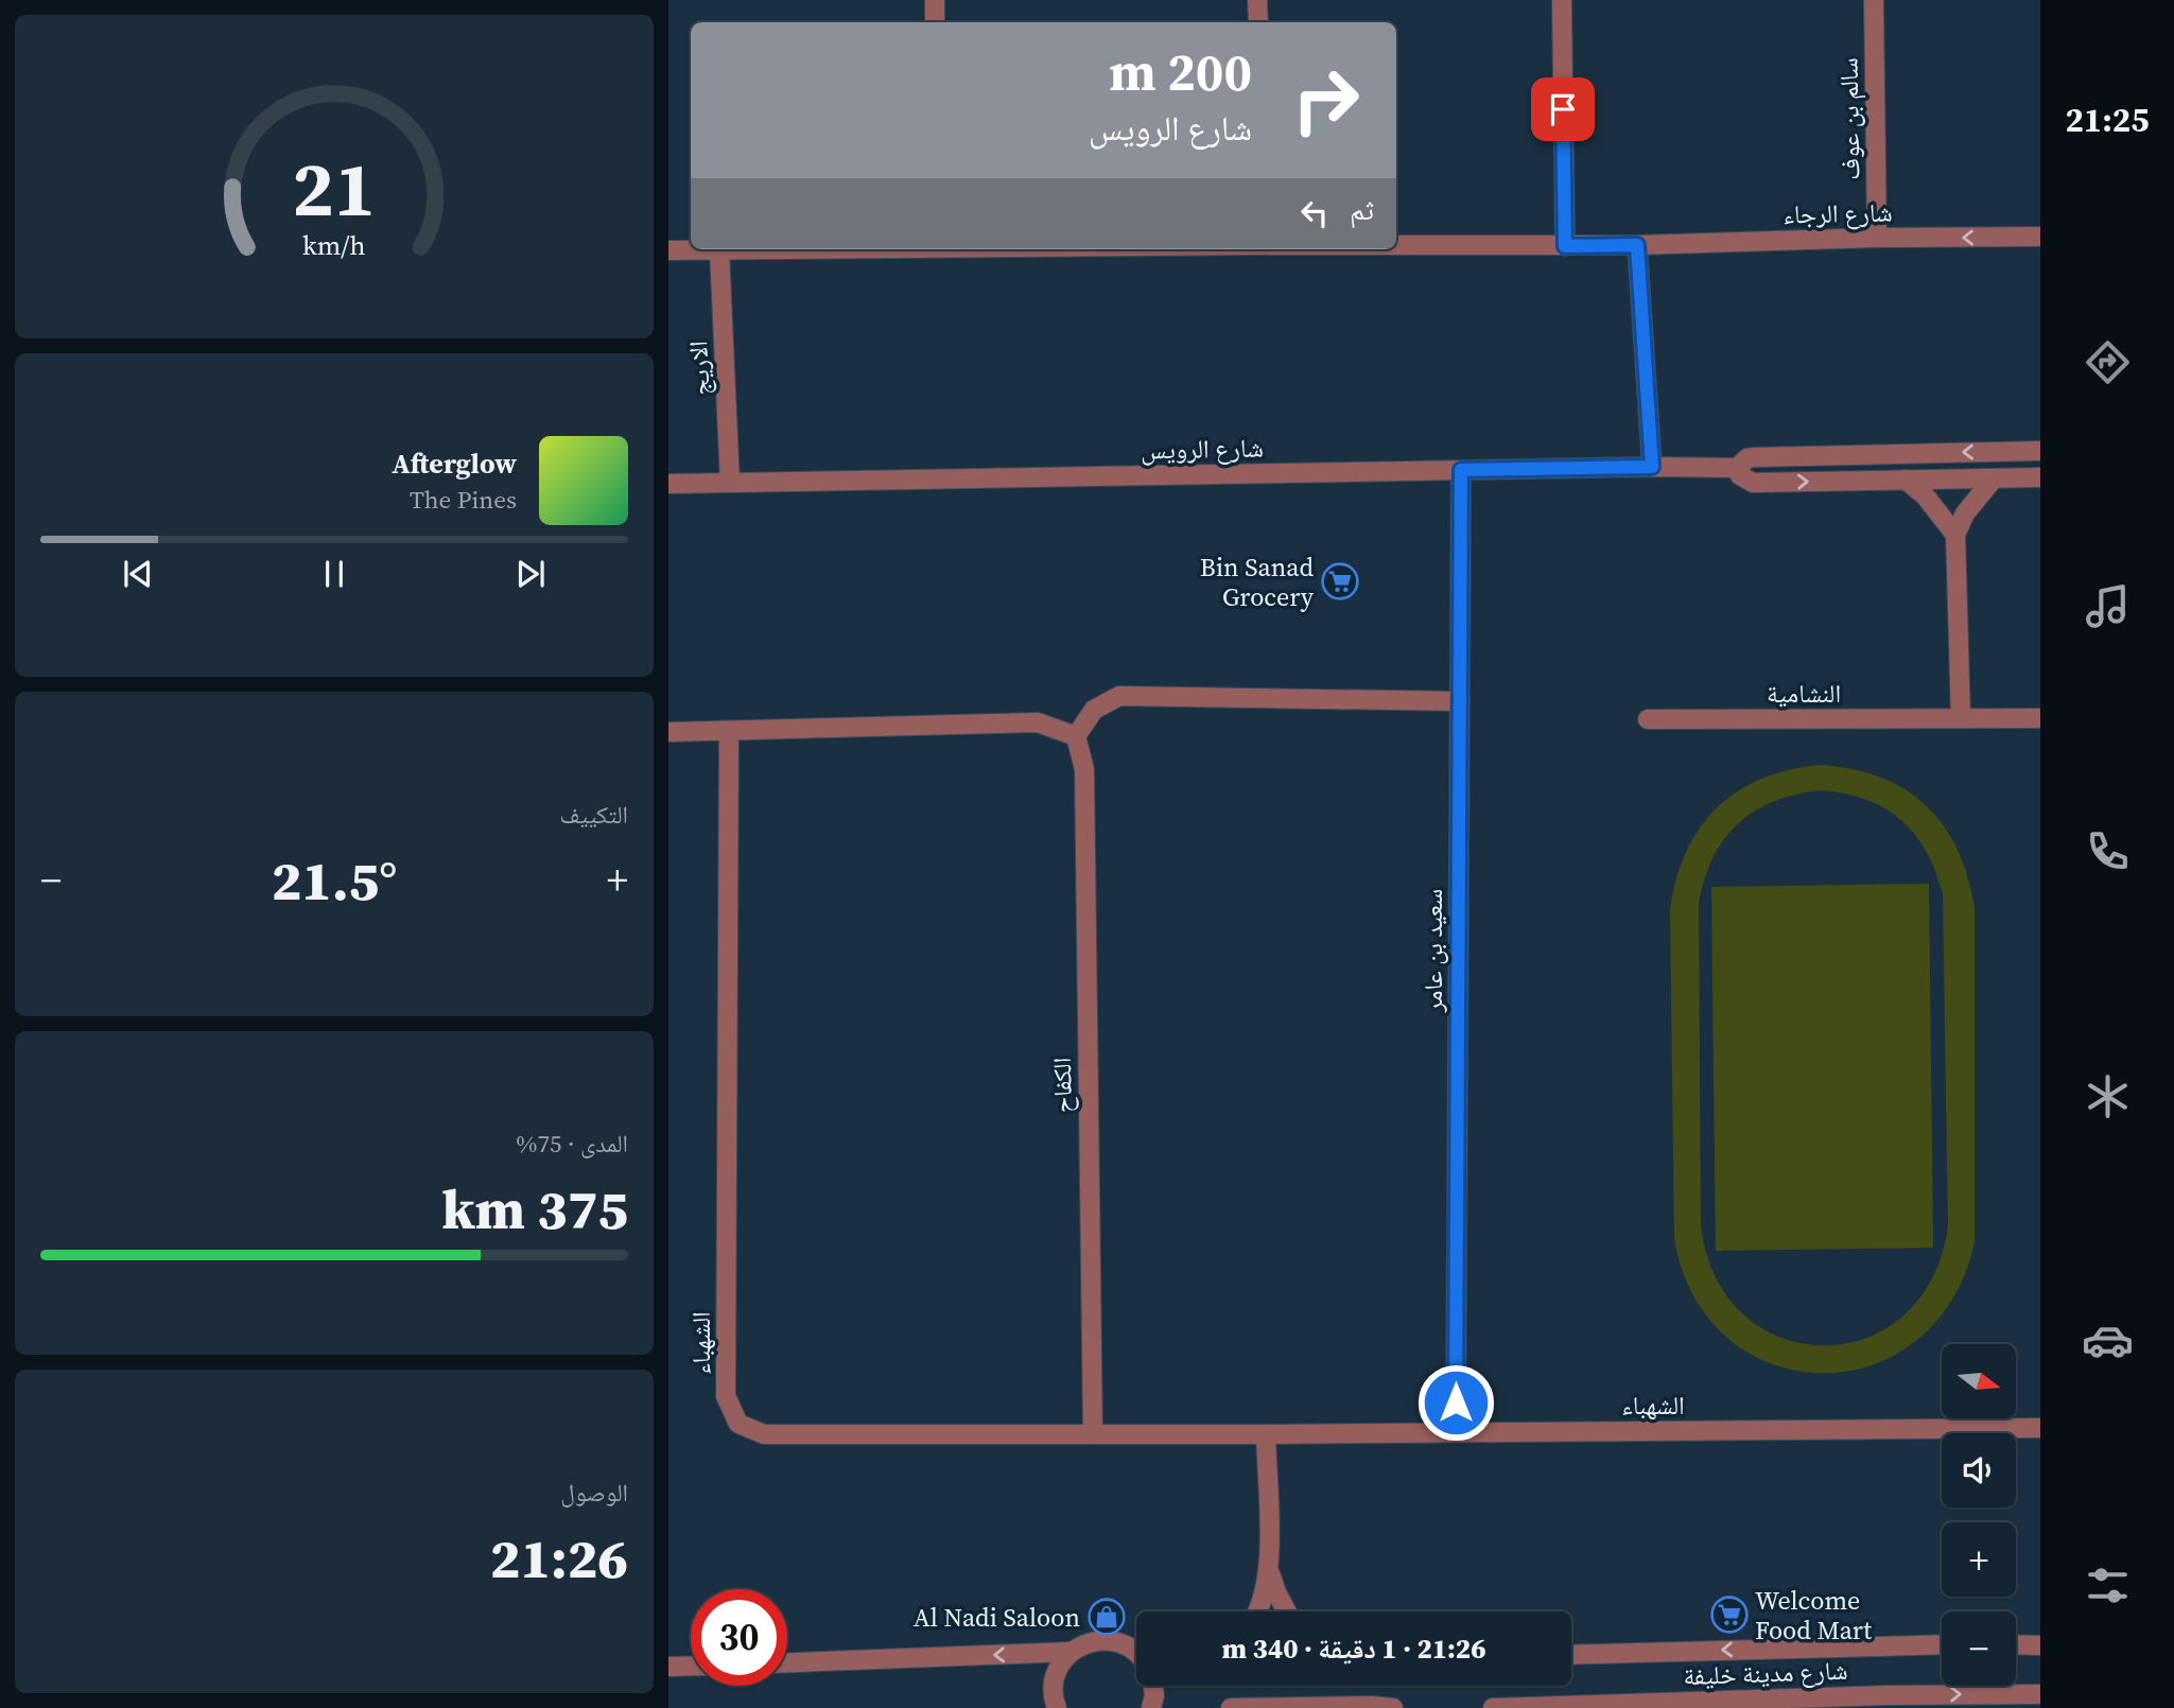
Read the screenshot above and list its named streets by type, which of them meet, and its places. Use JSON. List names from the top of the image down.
{
  "streets": {
    "street": [
      "سالم بن عوف",
      "شارع الرجاء",
      "الاريج",
      "شارع الرويس",
      "النشامية",
      "سعيد بن عامر",
      "الكفاح",
      "الشهباء",
      "شارع مدينة خليفة"
    ]
  },
  "crossings": [
    ["سالم بن عوف", "شارع الرجاء"],
    ["شارع الرجاء", "الاريج"],
    ["الاريج", "شارع الرويس"],
    ["شارع الرويس", "سعيد بن عامر"],
    ["سعيد بن عامر", "الشهباء"],
    ["الكفاح", "الشهباء"]
  ],
  "places": {
    "supermarket": ["Bin Sanad Grocery", "Welcome Food Mart"],
    "shop": ["Al Nadi Saloon"]
  },
  "north": "right",
  "page": {
    "tabs": "21:25",
    "turn": ["200 m", "شارع الرويس"],
    "then": "ثم",
    "song": ["Afterglow", "The Pines"],
    "tile": [
      "التكييف",
      ["المدى · 75%", "375 km"],
      ["الوصول", "21:26"]
    ],
    "heat": ["−", "21.5°", "+"],
    "map_buttons": ["+", "−"],
    "limit": "30",
    "trip": "21:26 · 1 دقيقة · 340 m",
    "gauge": ["21", "km/h"]
  }
}
